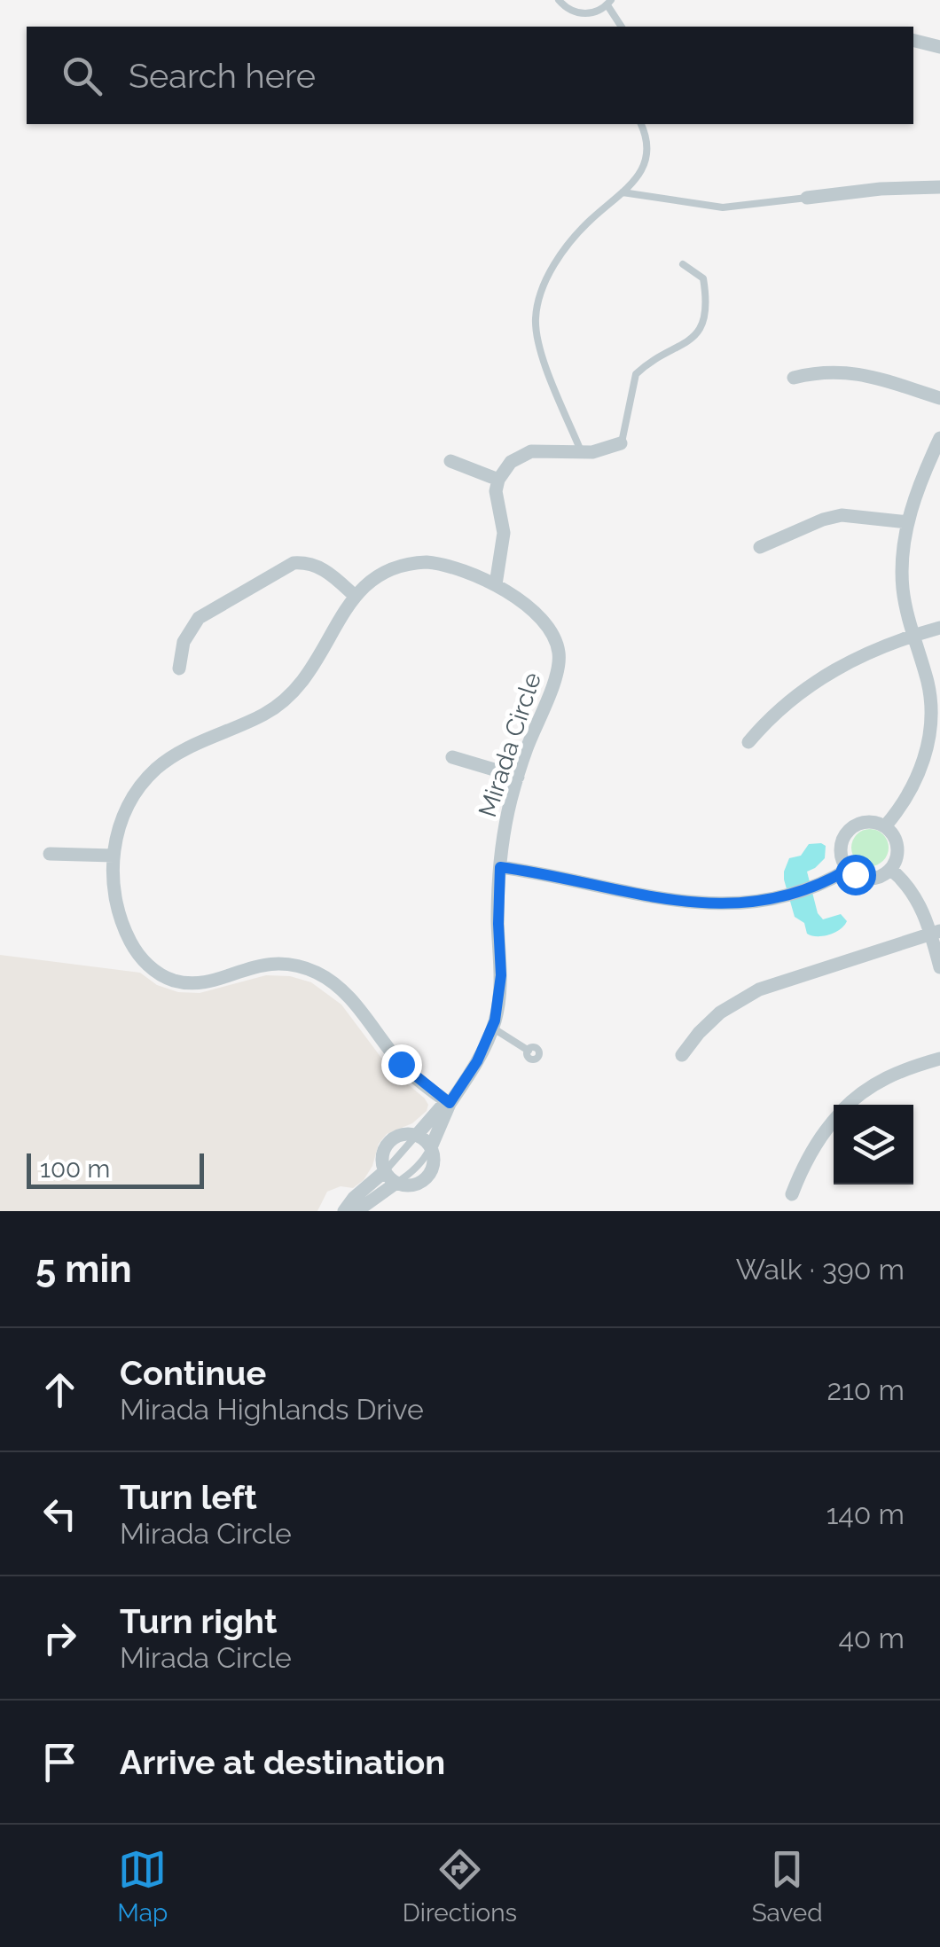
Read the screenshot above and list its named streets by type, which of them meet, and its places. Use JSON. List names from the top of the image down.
{
  "streets": {
    "street": ["Mirada Circle"]
  },
  "scale_bar": "100 m",
  "page": {
    "search": "Search here",
    "scale": "100 m",
    "heading": ["5 min", "Walk · 390 m"],
    "list": [
      ["Continue", "Mirada Highlands Drive", "210 m"],
      ["Turn left", "Mirada Circle", "140 m"],
      ["Turn right", "Mirada Circle", "40 m"],
      "Arrive at destination"
    ],
    "nav": ["Map", "Directions", "Saved"]
  }
}
